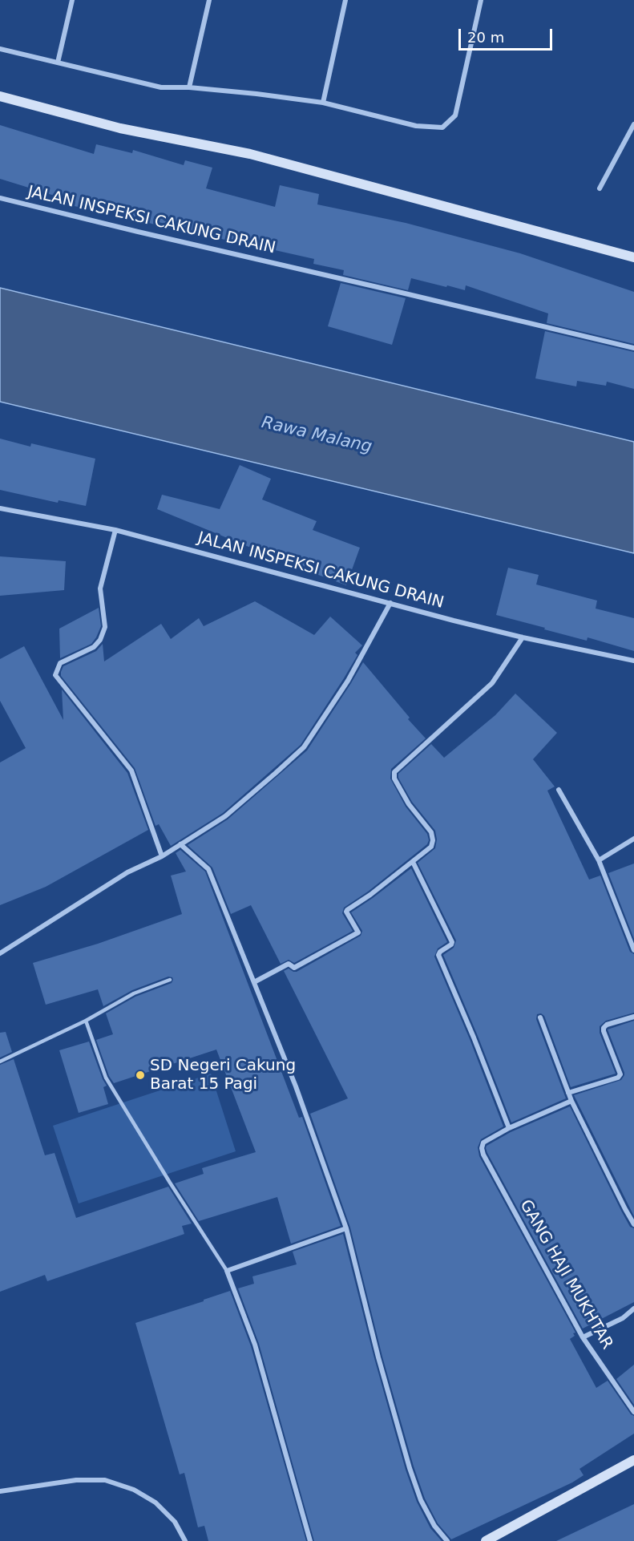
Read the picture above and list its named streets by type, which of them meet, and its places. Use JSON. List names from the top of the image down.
{
  "streets": {
    "street": ["JALAN INSPEKSI CAKUNG DRAIN", "GANG HAJI MUKHTAR"]
  },
  "water": ["Rawa Malang"],
  "places": ["SD Negeri Cakung Barat 15 Pagi"],
  "scale_bar": "20 m"
}
